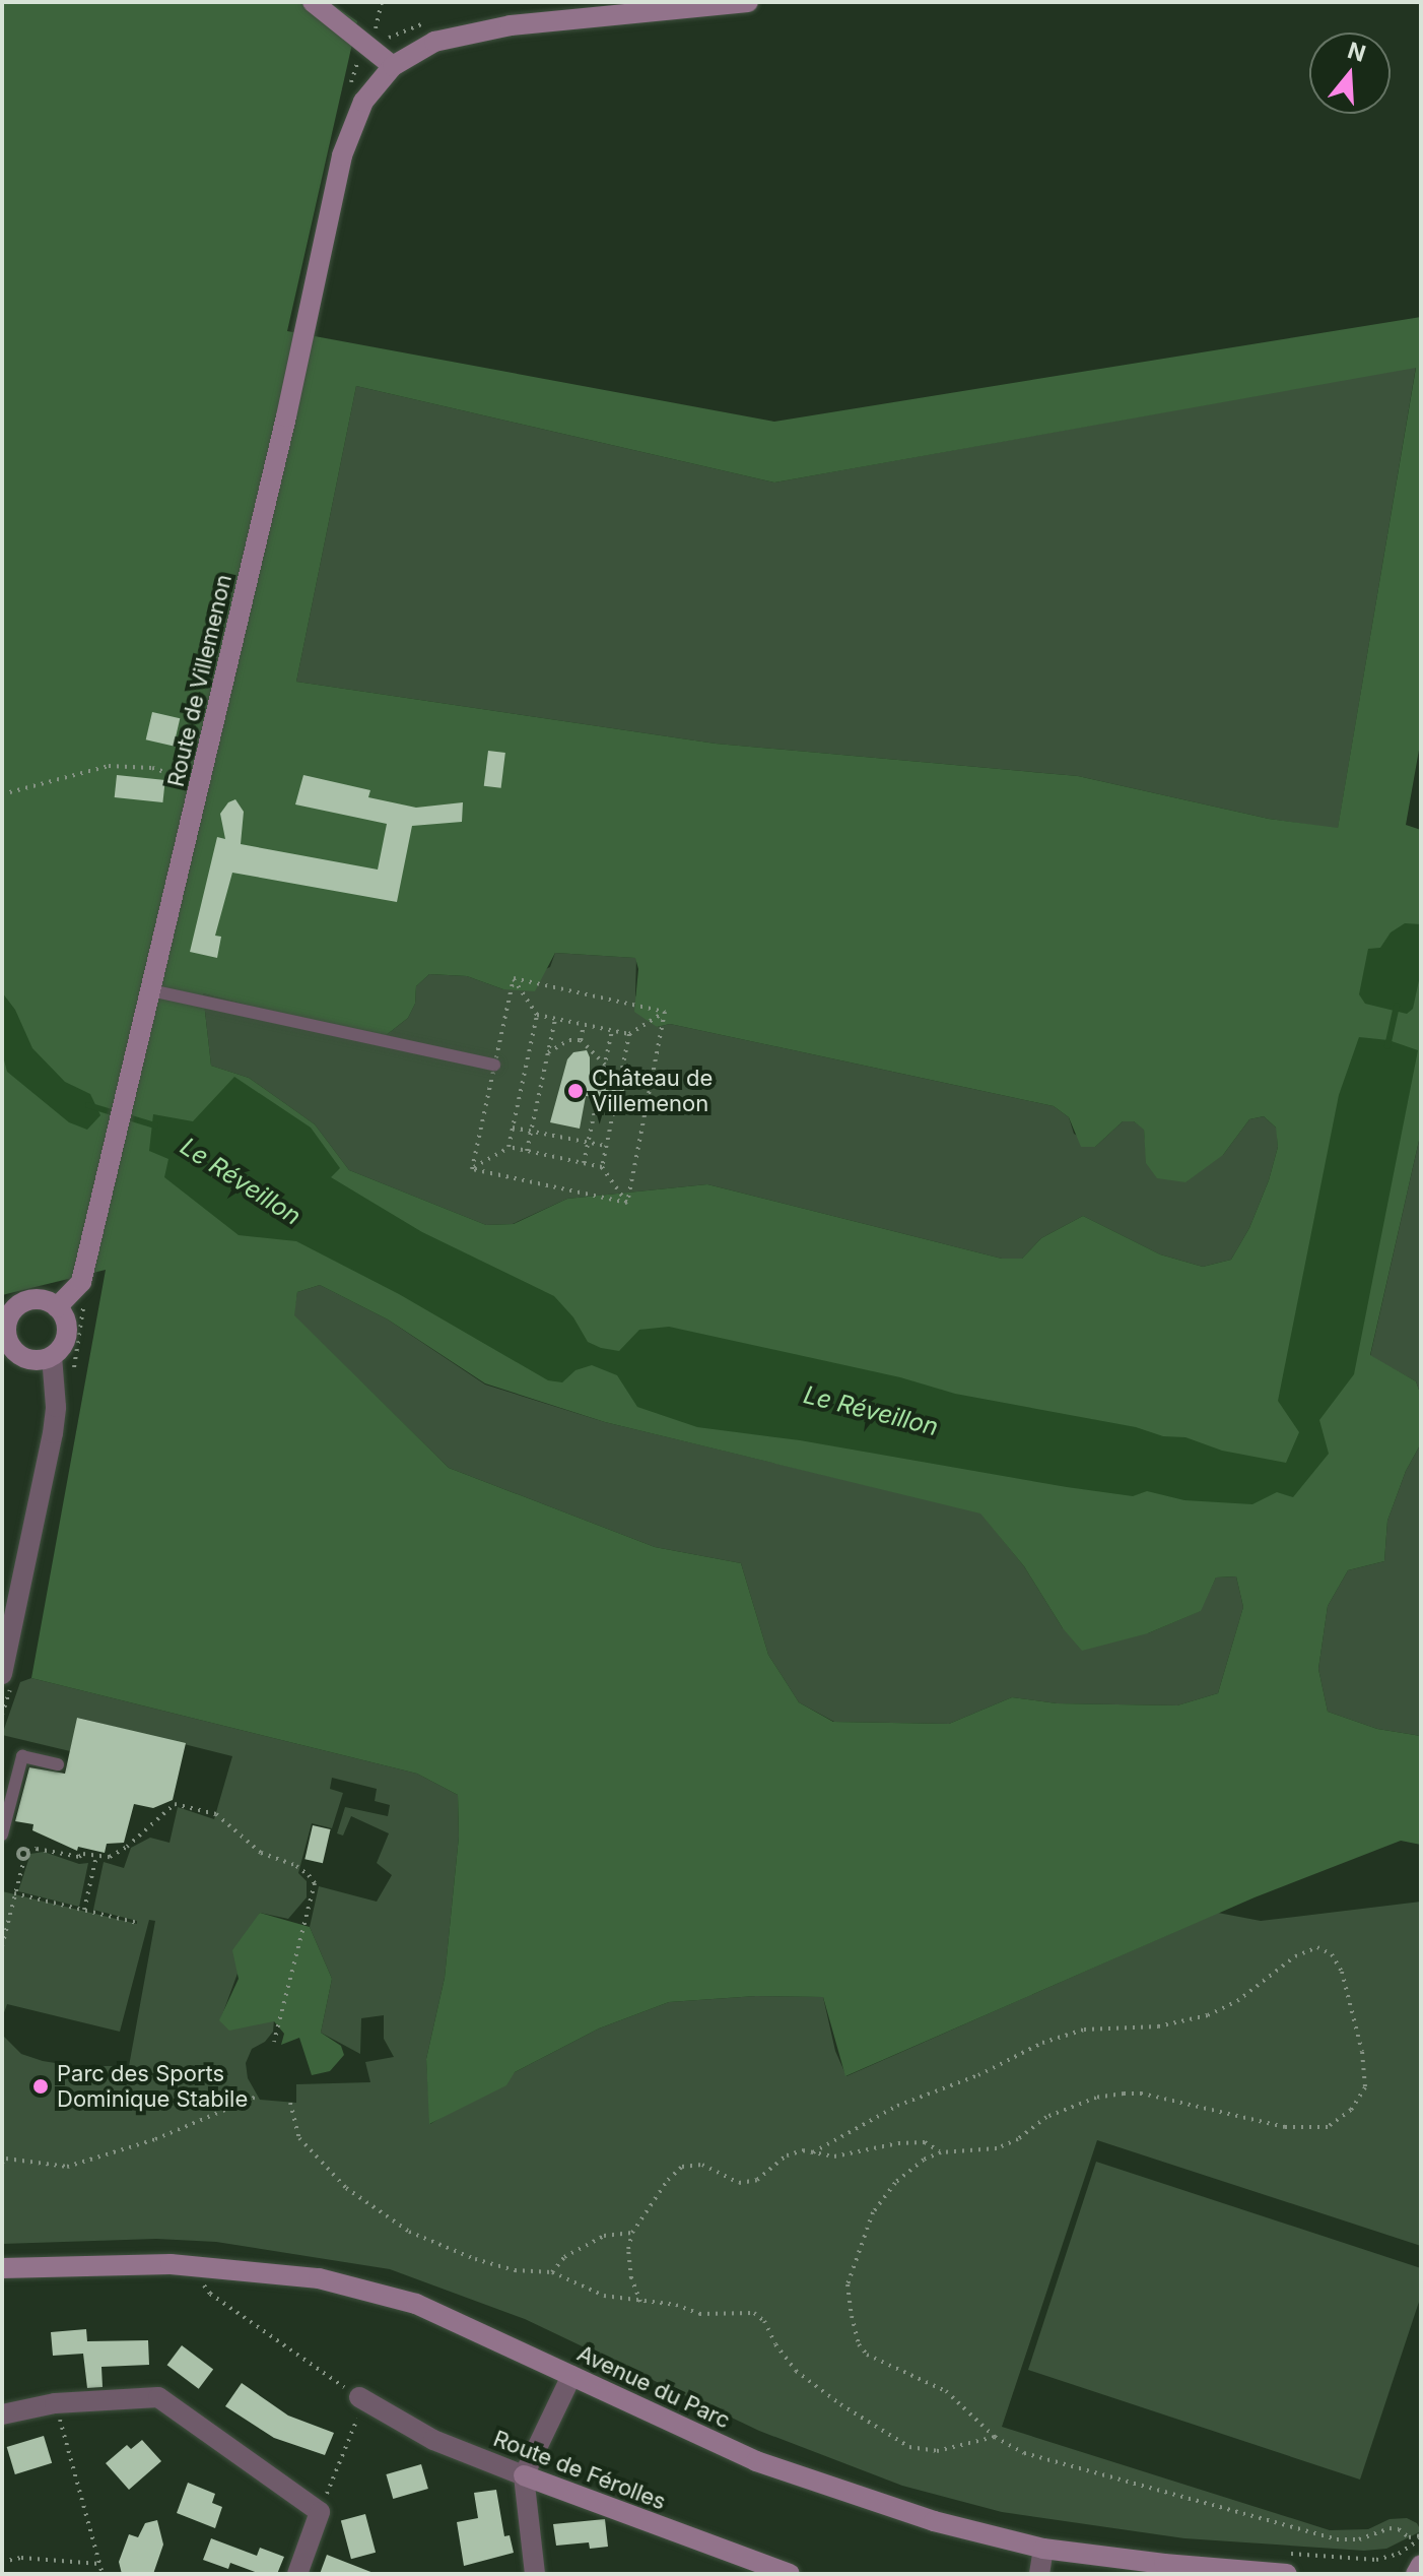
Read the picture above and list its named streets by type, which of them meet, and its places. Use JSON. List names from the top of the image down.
{
  "streets": {
    "street": ["Route de Villemenon", "Avenue du Parc", "Route de Férolles"]
  },
  "water": ["Le Réveillon"],
  "places": ["Château de Villemenon", "Parc des Sports Dominique Stabile"],
  "north": "top"
}
